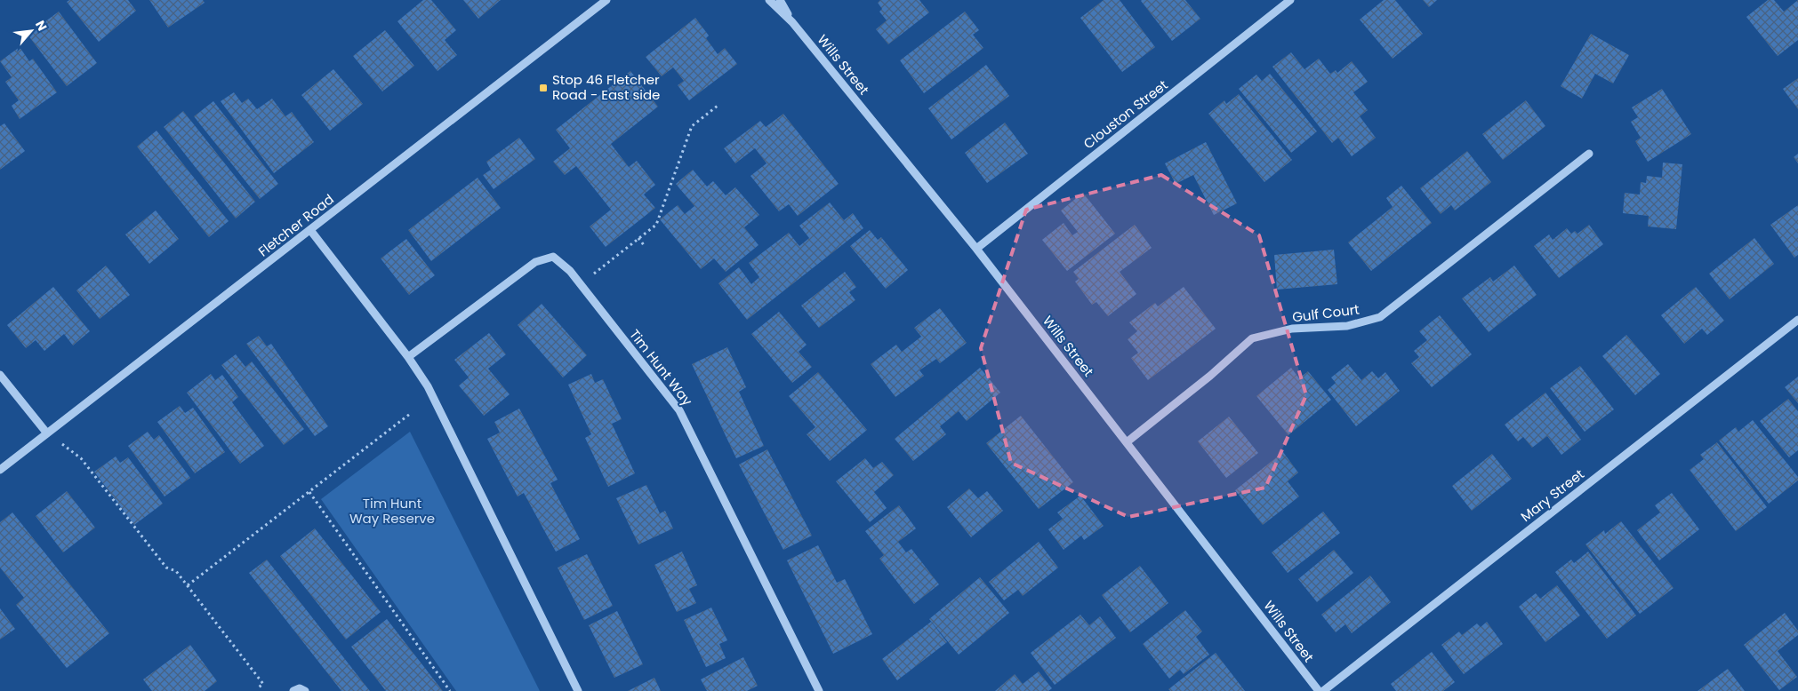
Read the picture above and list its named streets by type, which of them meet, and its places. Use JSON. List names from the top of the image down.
{
  "streets": {
    "street": [
      "Wills Street",
      "Clouston Street",
      "Fletcher Road",
      "Gulf Court",
      "Tim Hunt Way",
      "Mary Street"
    ]
  },
  "crossings": [
    ["Wills Street", "Clouston Street"],
    ["Wills Street", "Gulf Court"]
  ],
  "parks": ["Tim Hunt Way Reserve"],
  "places": {
    "transit": ["Stop 46 Fletcher Road - East side"]
  },
  "north": "top right"
}
